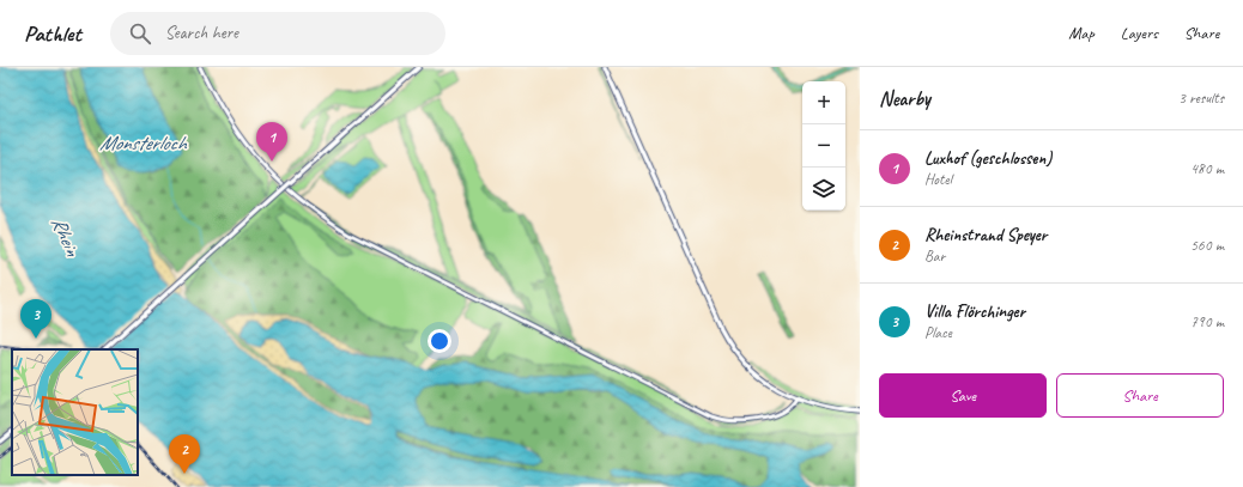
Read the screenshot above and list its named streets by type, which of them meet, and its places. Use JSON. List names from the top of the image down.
{
  "water": ["Monsterloch", "Rhein"],
  "page": {
    "header": "Pathlet",
    "search": "Search here",
    "nav": ["Map", "Layers", "Share"],
    "heading": ["Nearby", "3 results"],
    "map_buttons": ["+", "−"],
    "pins": ["1", "3", "2"],
    "list": [
      {
        "mark": "1",
        "name": "Luxhof (geschlossen)",
        "note": "Hotel",
        "value": "480 m"
      },
      {
        "mark": "2",
        "name": "Rheinstrand Speyer",
        "note": "Bar",
        "value": "560 m"
      },
      {
        "mark": "3",
        "name": "Villa Flörchinger",
        "note": "Place",
        "value": "790 m"
      }
    ],
    "buttons": ["Save", "Share"]
  }
}
